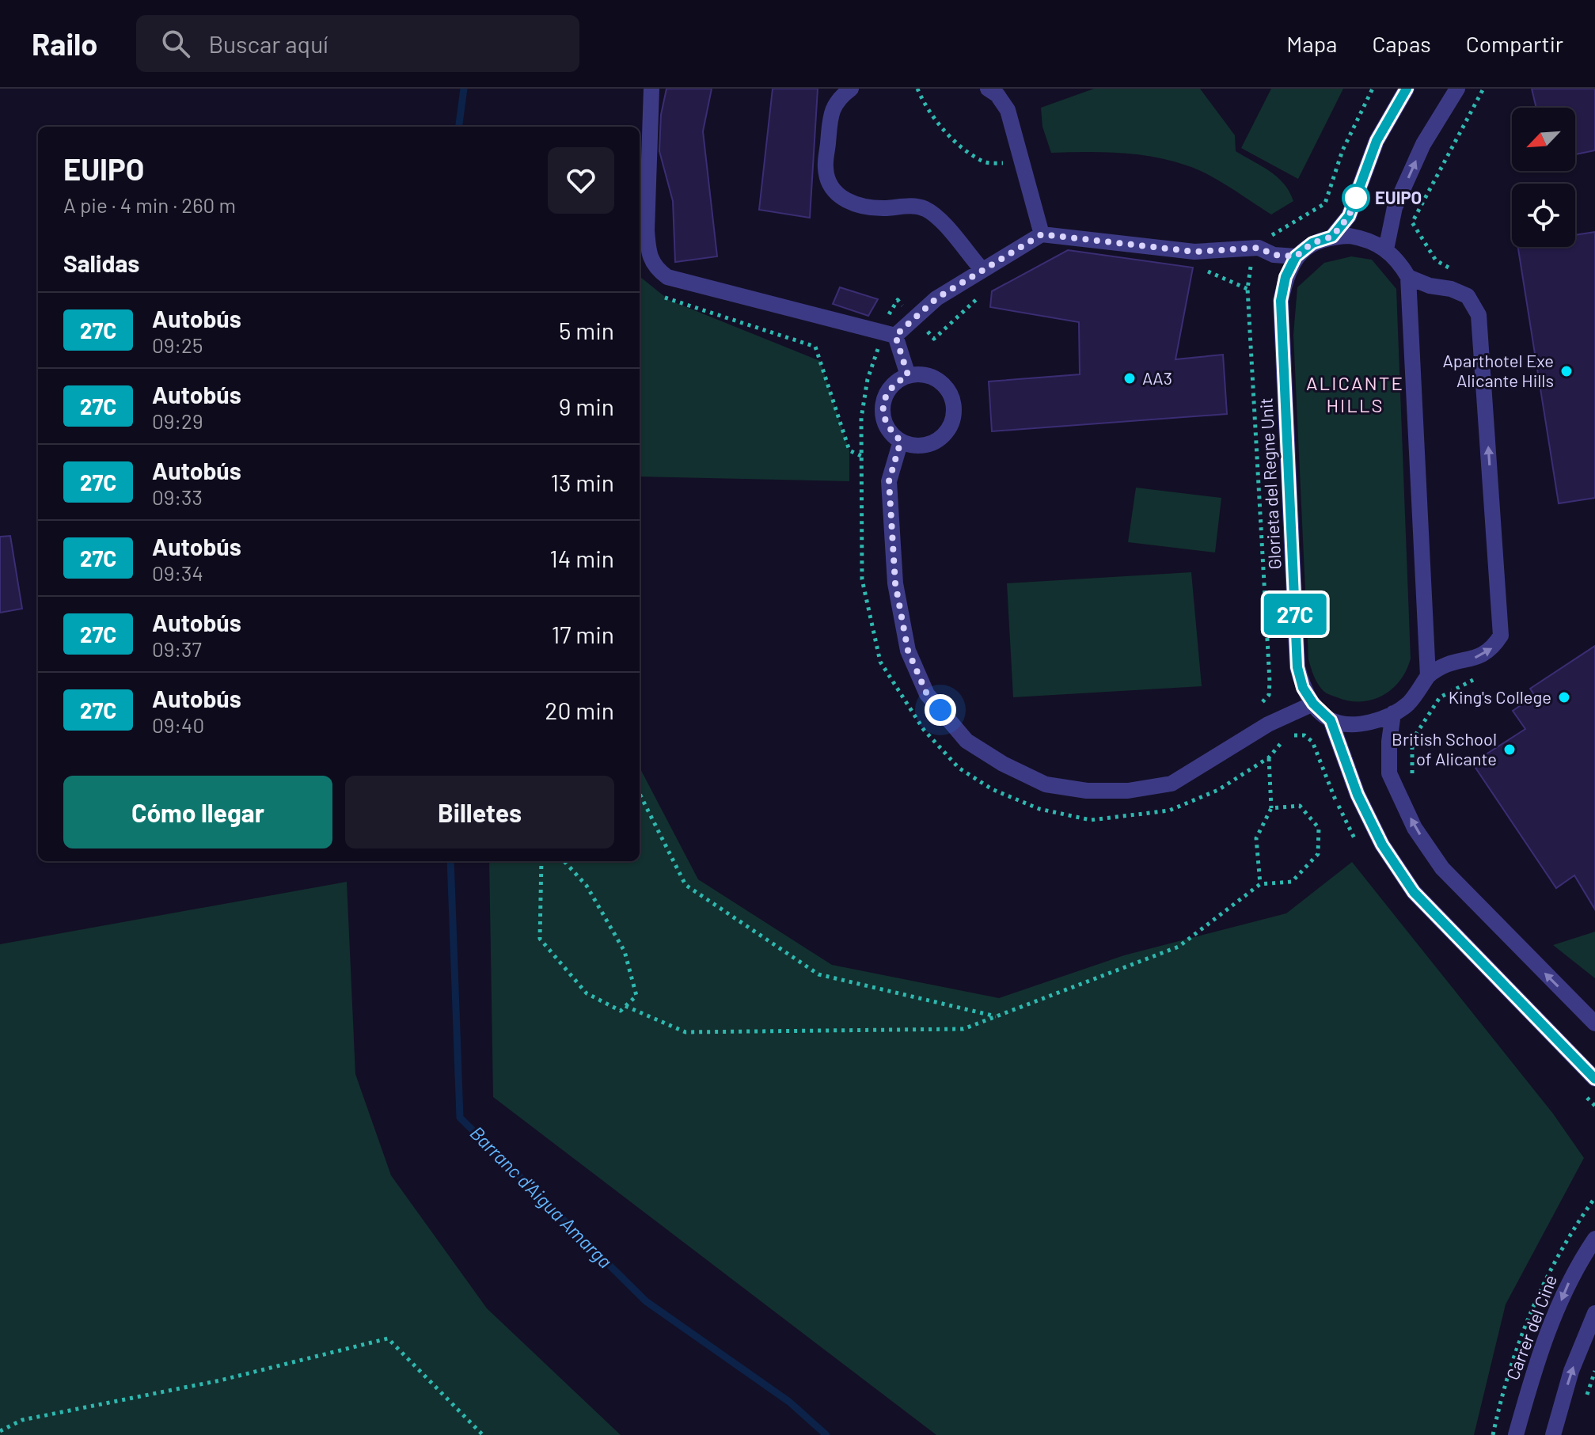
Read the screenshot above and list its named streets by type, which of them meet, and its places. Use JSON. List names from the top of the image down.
{
  "streets": {
    "street": ["Glorieta del Regne Unit", "Carrer del Cine"]
  },
  "districts": ["ALICANTE HILLS"],
  "water": ["Barranc d'Aigua Amarga"],
  "places": [
    "EUIPO",
    "Aparthotel Exe Alicante Hills",
    "AA3",
    "King's College",
    "British School of Alicante"
  ],
  "lines": ["bus line 27C"],
  "north": "bottom left",
  "page": {
    "header": "Railo",
    "search": "Buscar aquí",
    "nav": ["Mapa", "Capas", "Compartir"],
    "on_map": "27C",
    "heading": [
      ["EUIPO", "A pie · 4 min · 260 m"],
      "Salidas"
    ],
    "list": [
      {
        "mark": "27C",
        "name": "Autobús",
        "note": "09:25",
        "value": "5 min"
      },
      {
        "mark": "27C",
        "name": "Autobús",
        "note": "09:29",
        "value": "9 min"
      },
      {
        "mark": "27C",
        "name": "Autobús",
        "note": "09:33",
        "value": "13 min"
      },
      {
        "mark": "27C",
        "name": "Autobús",
        "note": "09:34",
        "value": "14 min"
      },
      {
        "mark": "27C",
        "name": "Autobús",
        "note": "09:37",
        "value": "17 min"
      },
      {
        "mark": "27C",
        "name": "Autobús",
        "note": "09:40",
        "value": "20 min"
      }
    ],
    "buttons": ["Cómo llegar", "Billetes"]
  }
}
